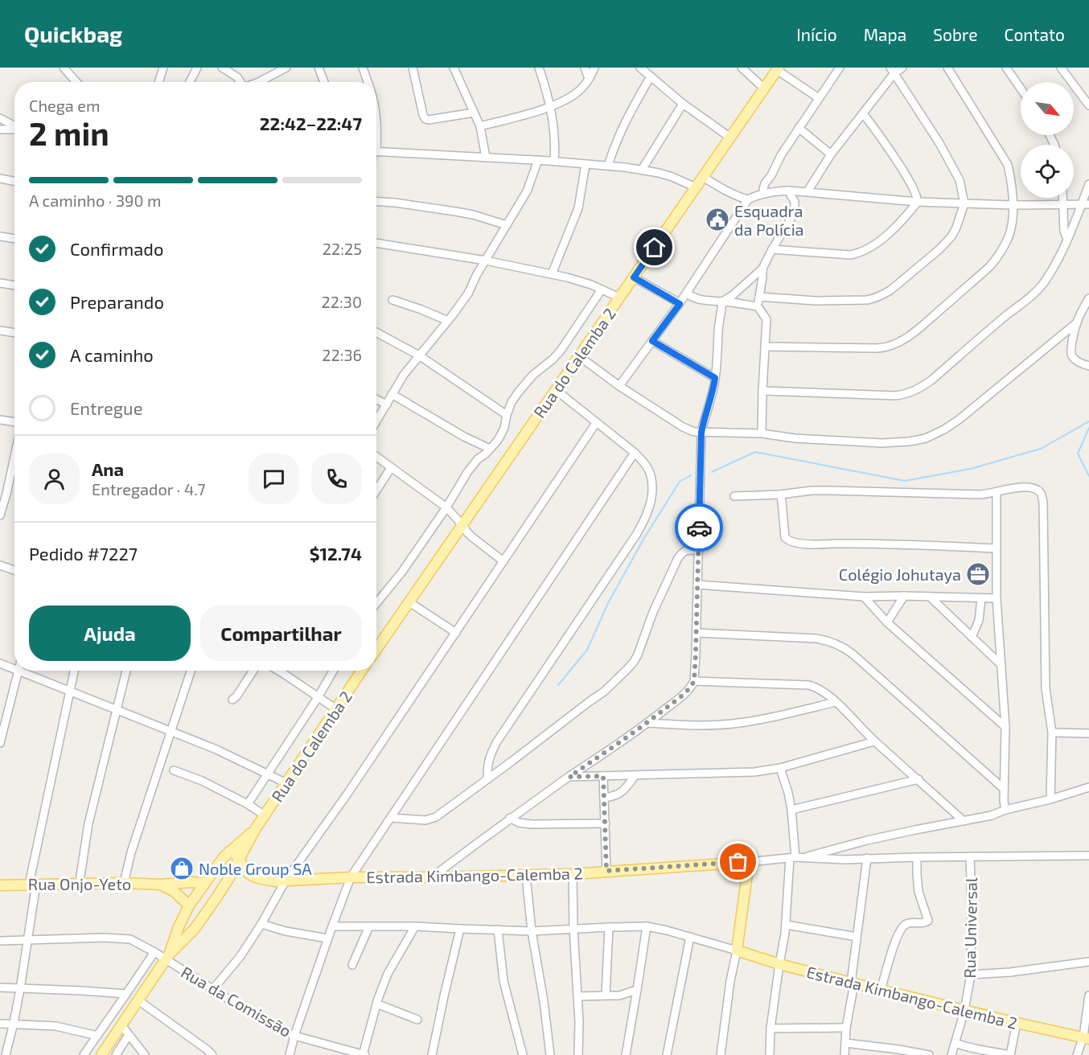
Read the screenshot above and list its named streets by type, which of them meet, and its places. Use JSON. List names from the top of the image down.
{
  "streets": {
    "main road": ["Rua do Calemba 2", "Estrada Kimbango-Calemba 2", "Rua Onjo-Yeto"],
    "street": ["Rua Universal", "Rua da Comissão"]
  },
  "crossings": [
    ["Rua do Calemba 2", "Estrada Kimbango-Calemba 2"],
    ["Rua do Calemba 2", "Rua Onjo-Yeto"],
    ["Rua do Calemba 2", "Rua da Comissão"],
    ["Estrada Kimbango-Calemba 2", "Rua Universal"]
  ],
  "places": {
    "public building": ["Esquadra da Polícia"],
    "office": ["Colégio Johutaya"],
    "shop": ["Noble Group SA"]
  },
  "north": "bottom right",
  "page": {
    "header": "Quickbag",
    "nav": [
      "Início",
      "Mapa",
      "Sobre",
      "Contato"
    ],
    "heading": ["2 min", "Chega em", "22:42–22:47"],
    "panel": [
      "Ana",
      "Entregador · 4.7",
      "Pedido #7227",
      "$12.74"
    ],
    "bar": "A caminho · 390 m",
    "list": [
      ["Confirmado", "22:25"],
      ["Preparando", "22:30"],
      ["A caminho", "22:36"],
      "Entregue"
    ],
    "buttons": ["Ajuda", "Compartilhar"]
  }
}
